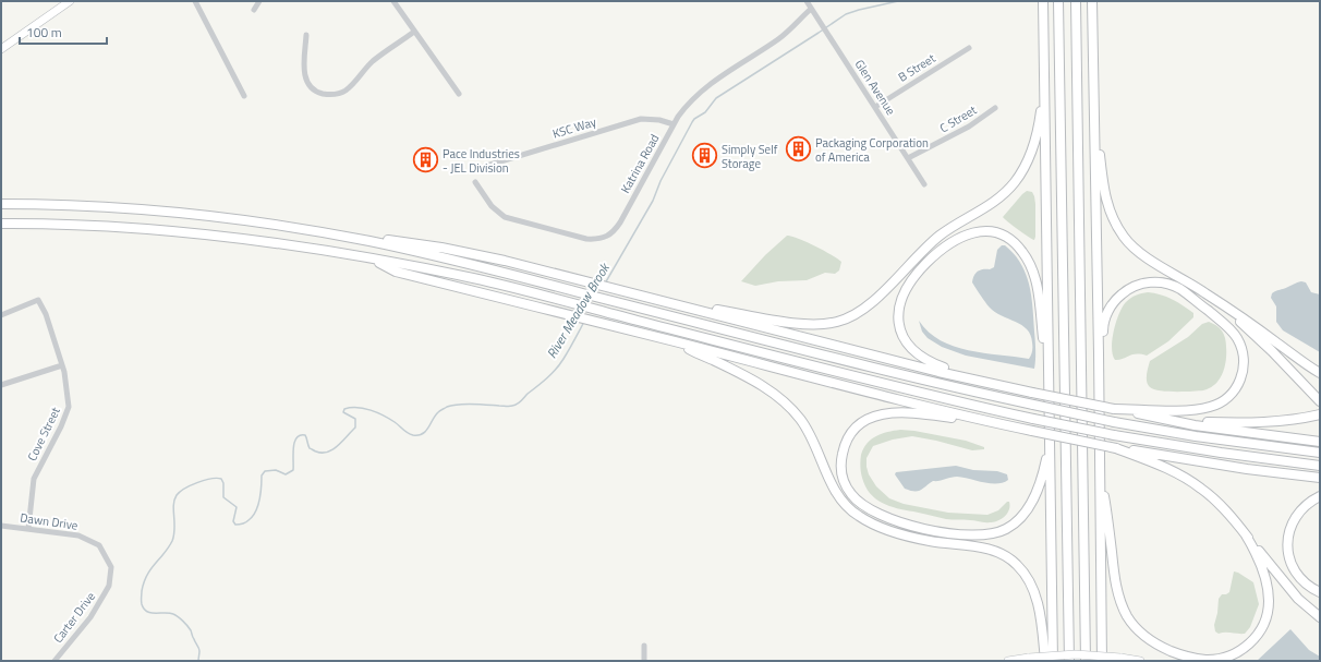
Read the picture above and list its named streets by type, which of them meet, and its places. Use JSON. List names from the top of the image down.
{
  "streets": {
    "street": [
      "B Street",
      "Glen Avenue",
      "C Street",
      "KSC Way",
      "Katrina Road",
      "Cove Street",
      "Dawn Drive",
      "Carter Drive"
    ]
  },
  "crossings": [
    ["B Street", "Glen Avenue"],
    ["Glen Avenue", "C Street"],
    ["Glen Avenue", "Katrina Road"],
    ["KSC Way", "Katrina Road"],
    ["Cove Street", "Dawn Drive"],
    ["Dawn Drive", "Carter Drive"]
  ],
  "water": ["River Meadow Brook"],
  "places": {
    "building": ["Packaging Corporation of America", "Simply Self Storage", "Pace Industries - JEL Division"]
  },
  "scale_bar": "100 m"
}
